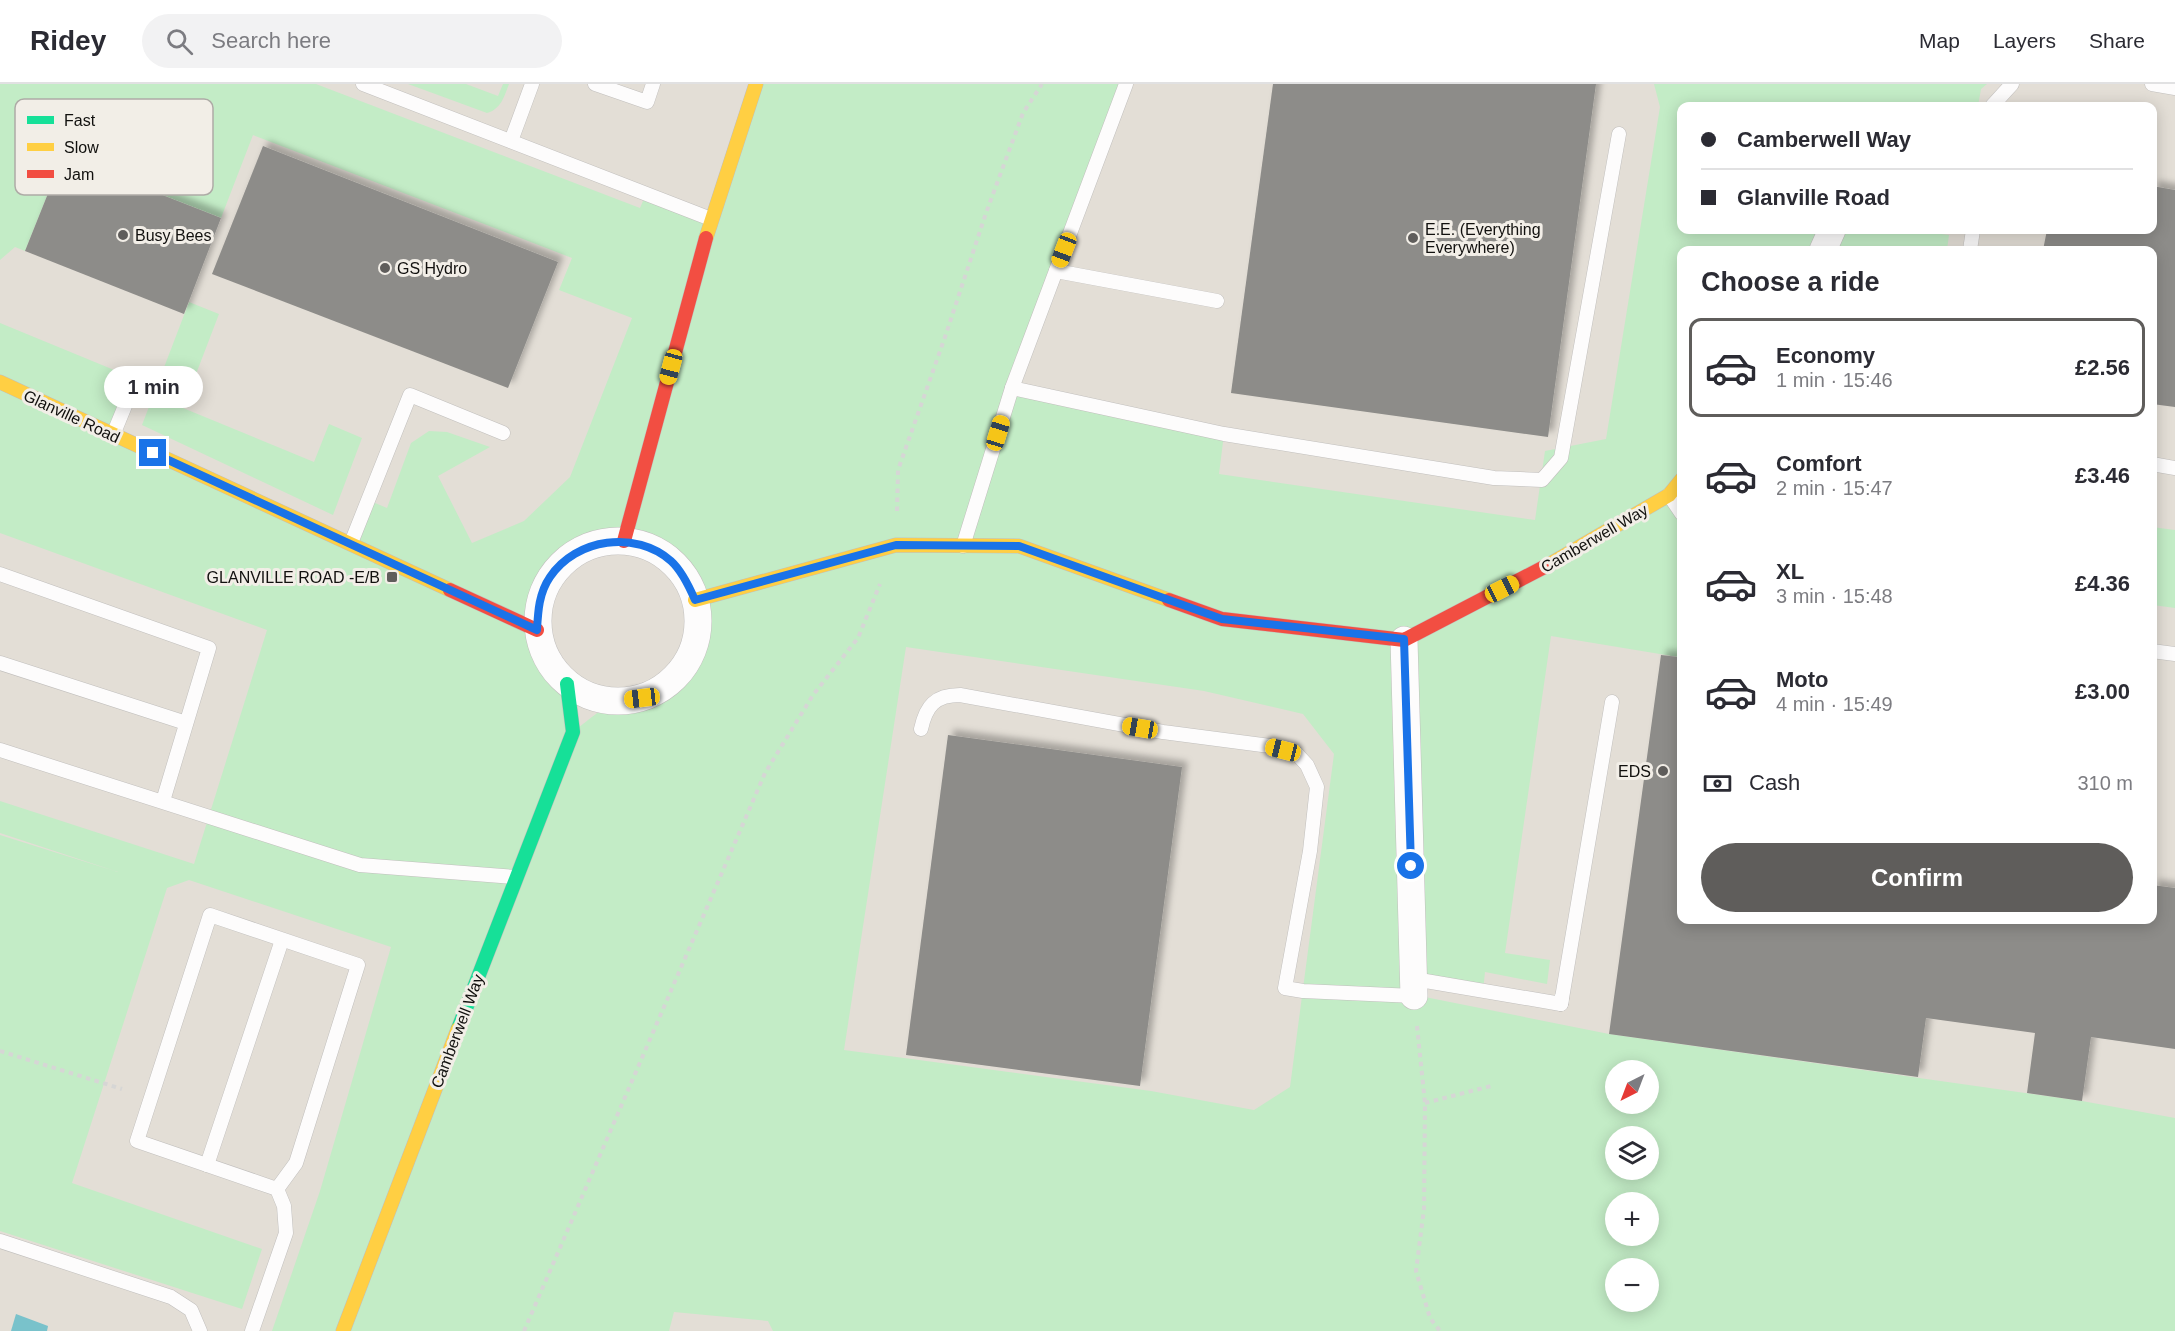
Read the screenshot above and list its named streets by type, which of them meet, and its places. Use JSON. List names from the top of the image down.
{
  "streets": {
    "street": ["Glanville Road", "Camberwell Way"]
  },
  "crossings": [
    ["Glanville Road", "Camberwell Way"]
  ],
  "places": {
    "other": [
      "Busy Bees",
      "E.E. (Everything Everywhere)",
      "GS Hydro",
      "EDS"
    ],
    "transit": ["GLANVILLE ROAD -E/B"]
  },
  "legend": ["Fast", "Slow", "Jam"],
  "north": "bottom left",
  "page": {
    "header": "Ridey",
    "search": "Search here",
    "nav": ["Map", "Layers", "Share"],
    "banner": ["Camberwell Way", "Glanville Road"],
    "heading": "Choose a ride",
    "list": [
      {
        "name": "Economy",
        "note": "1 min · 15:46",
        "value": "£2.56"
      },
      {
        "name": "Comfort",
        "note": "2 min · 15:47",
        "value": "£3.46"
      },
      {
        "name": "XL",
        "note": "3 min · 15:48",
        "value": "£4.36"
      },
      {
        "name": "Moto",
        "note": "4 min · 15:49",
        "value": "£3.00"
      }
    ],
    "bubble": "1 min",
    "pay": ["Cash", "310 m"],
    "buttons": "Confirm",
    "map_buttons": ["+", "−"]
  }
}
